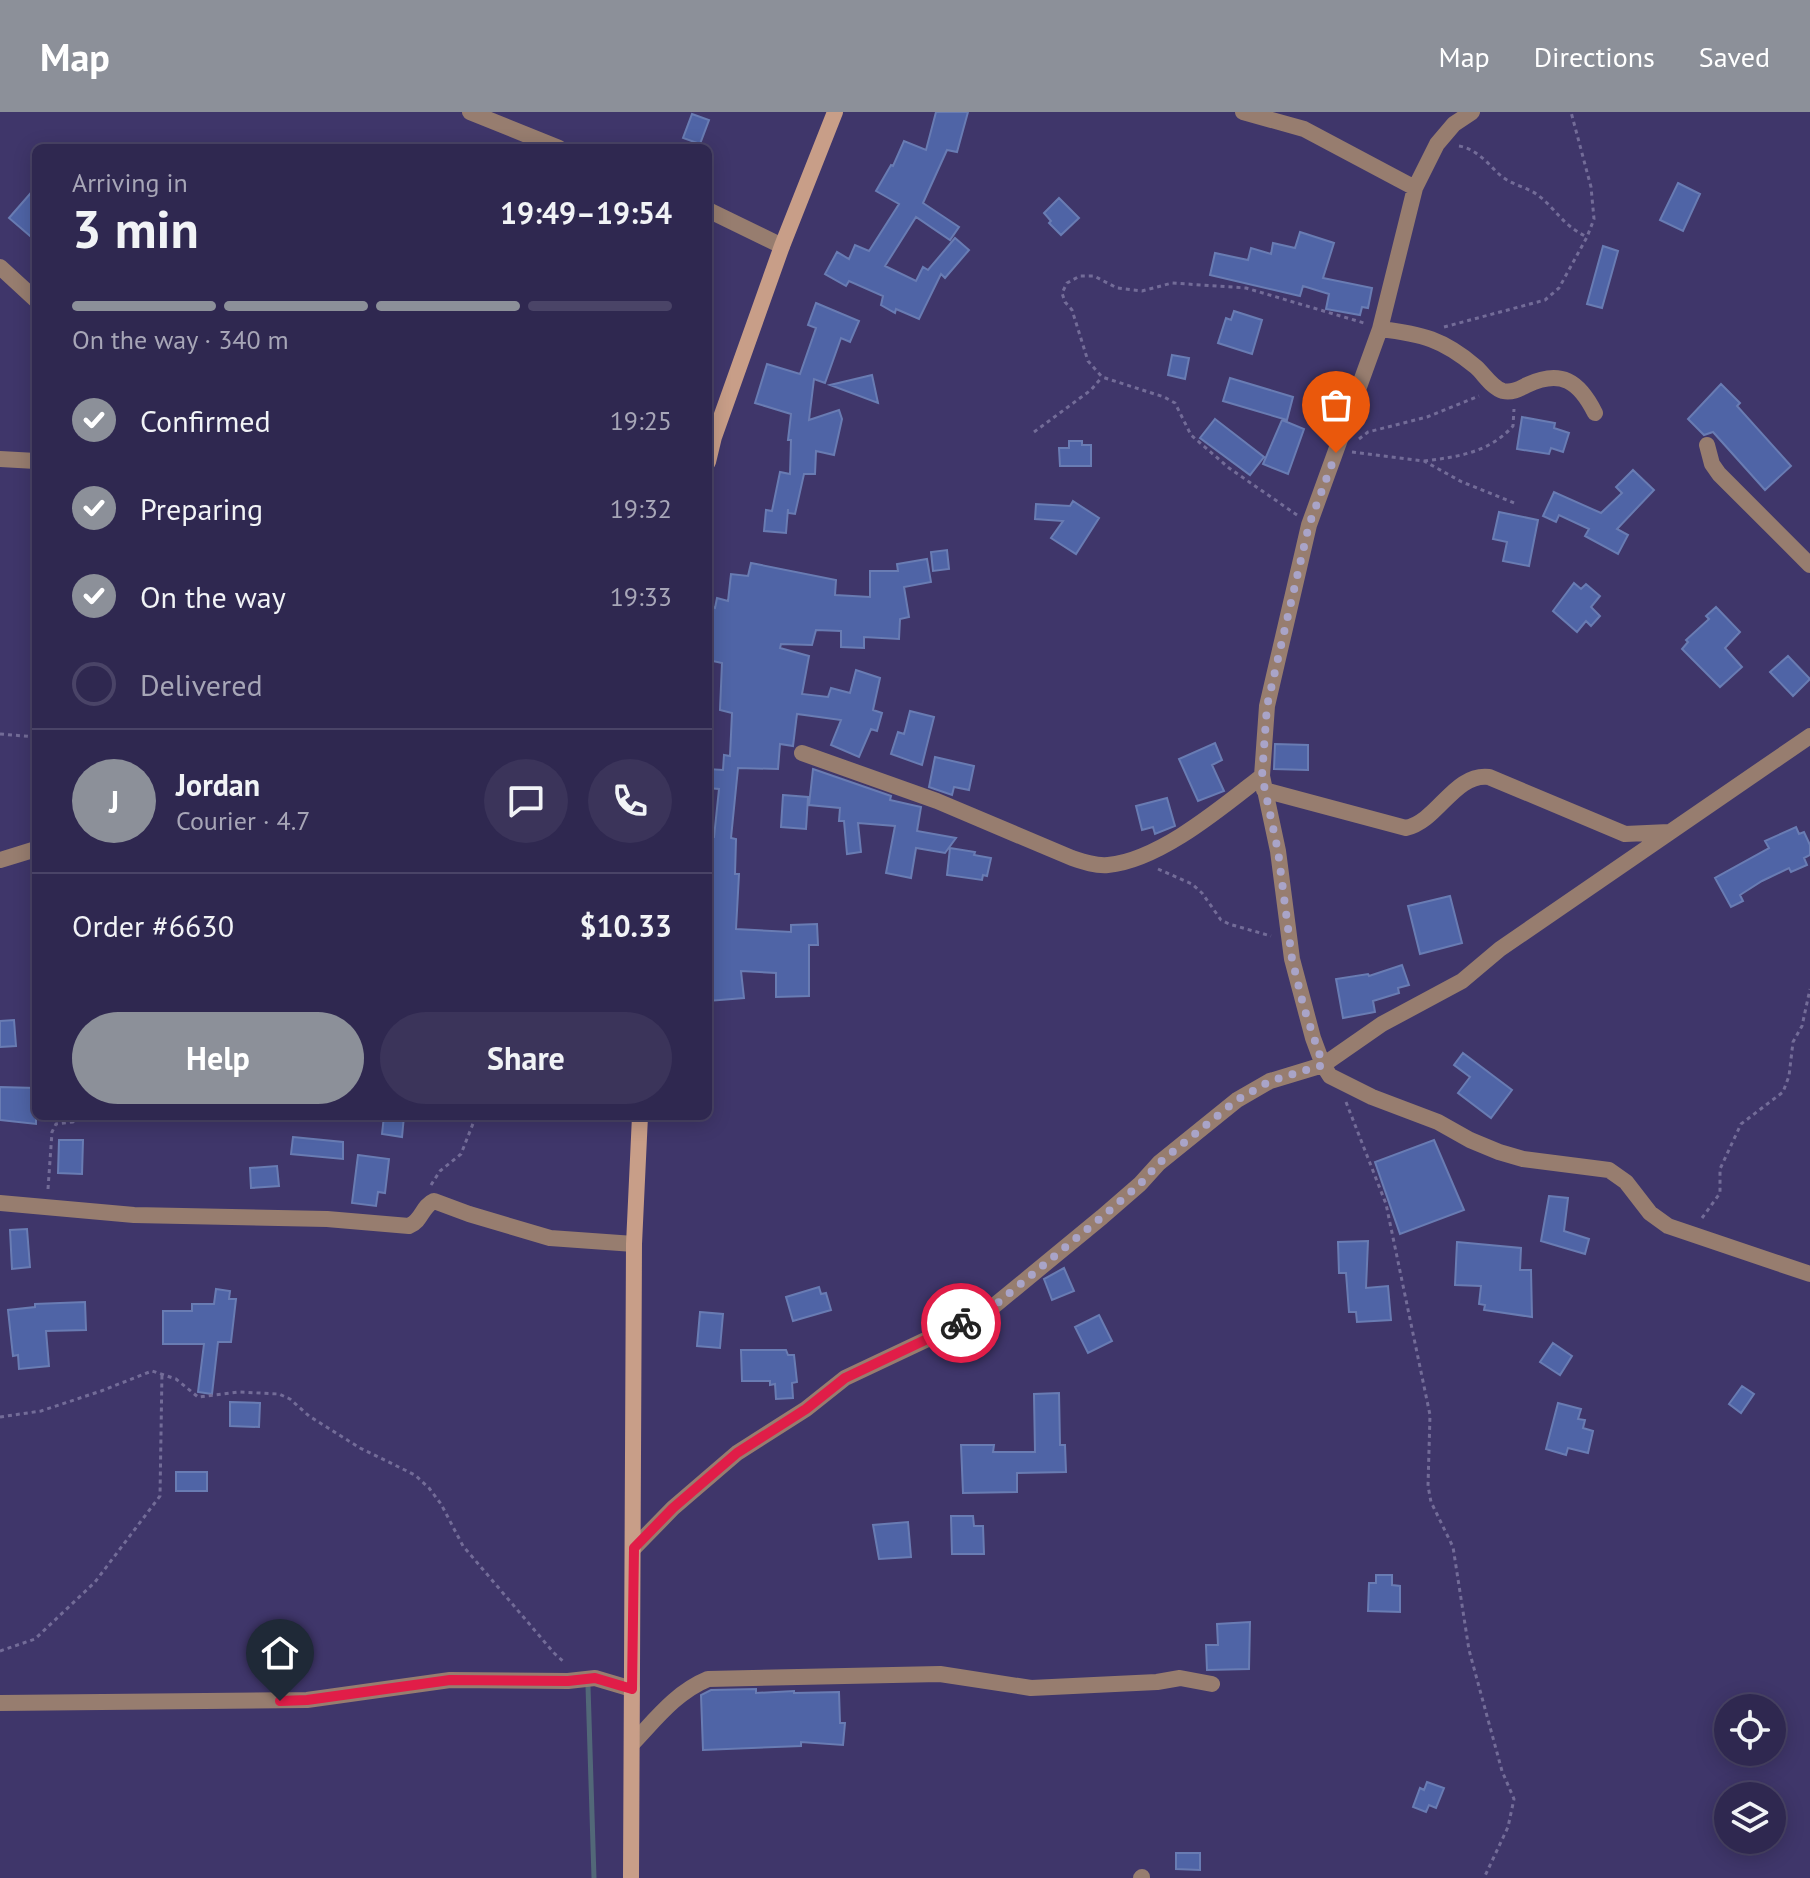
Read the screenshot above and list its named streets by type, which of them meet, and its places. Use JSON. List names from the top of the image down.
{
  "page": {
    "header": "Map",
    "nav": ["Map", "Directions", "Saved"],
    "heading": ["3 min", "Arriving in", "19:49–19:54"],
    "panel": [
      "Jordan",
      "Courier · 4.7",
      "Order #6630",
      "$10.33"
    ],
    "bar": "On the way · 340 m",
    "list": [
      ["Confirmed", "19:25"],
      ["Preparing", "19:32"],
      ["On the way", "19:33"],
      "Delivered"
    ],
    "round": "J",
    "buttons": ["Help", "Share"]
  }
}
